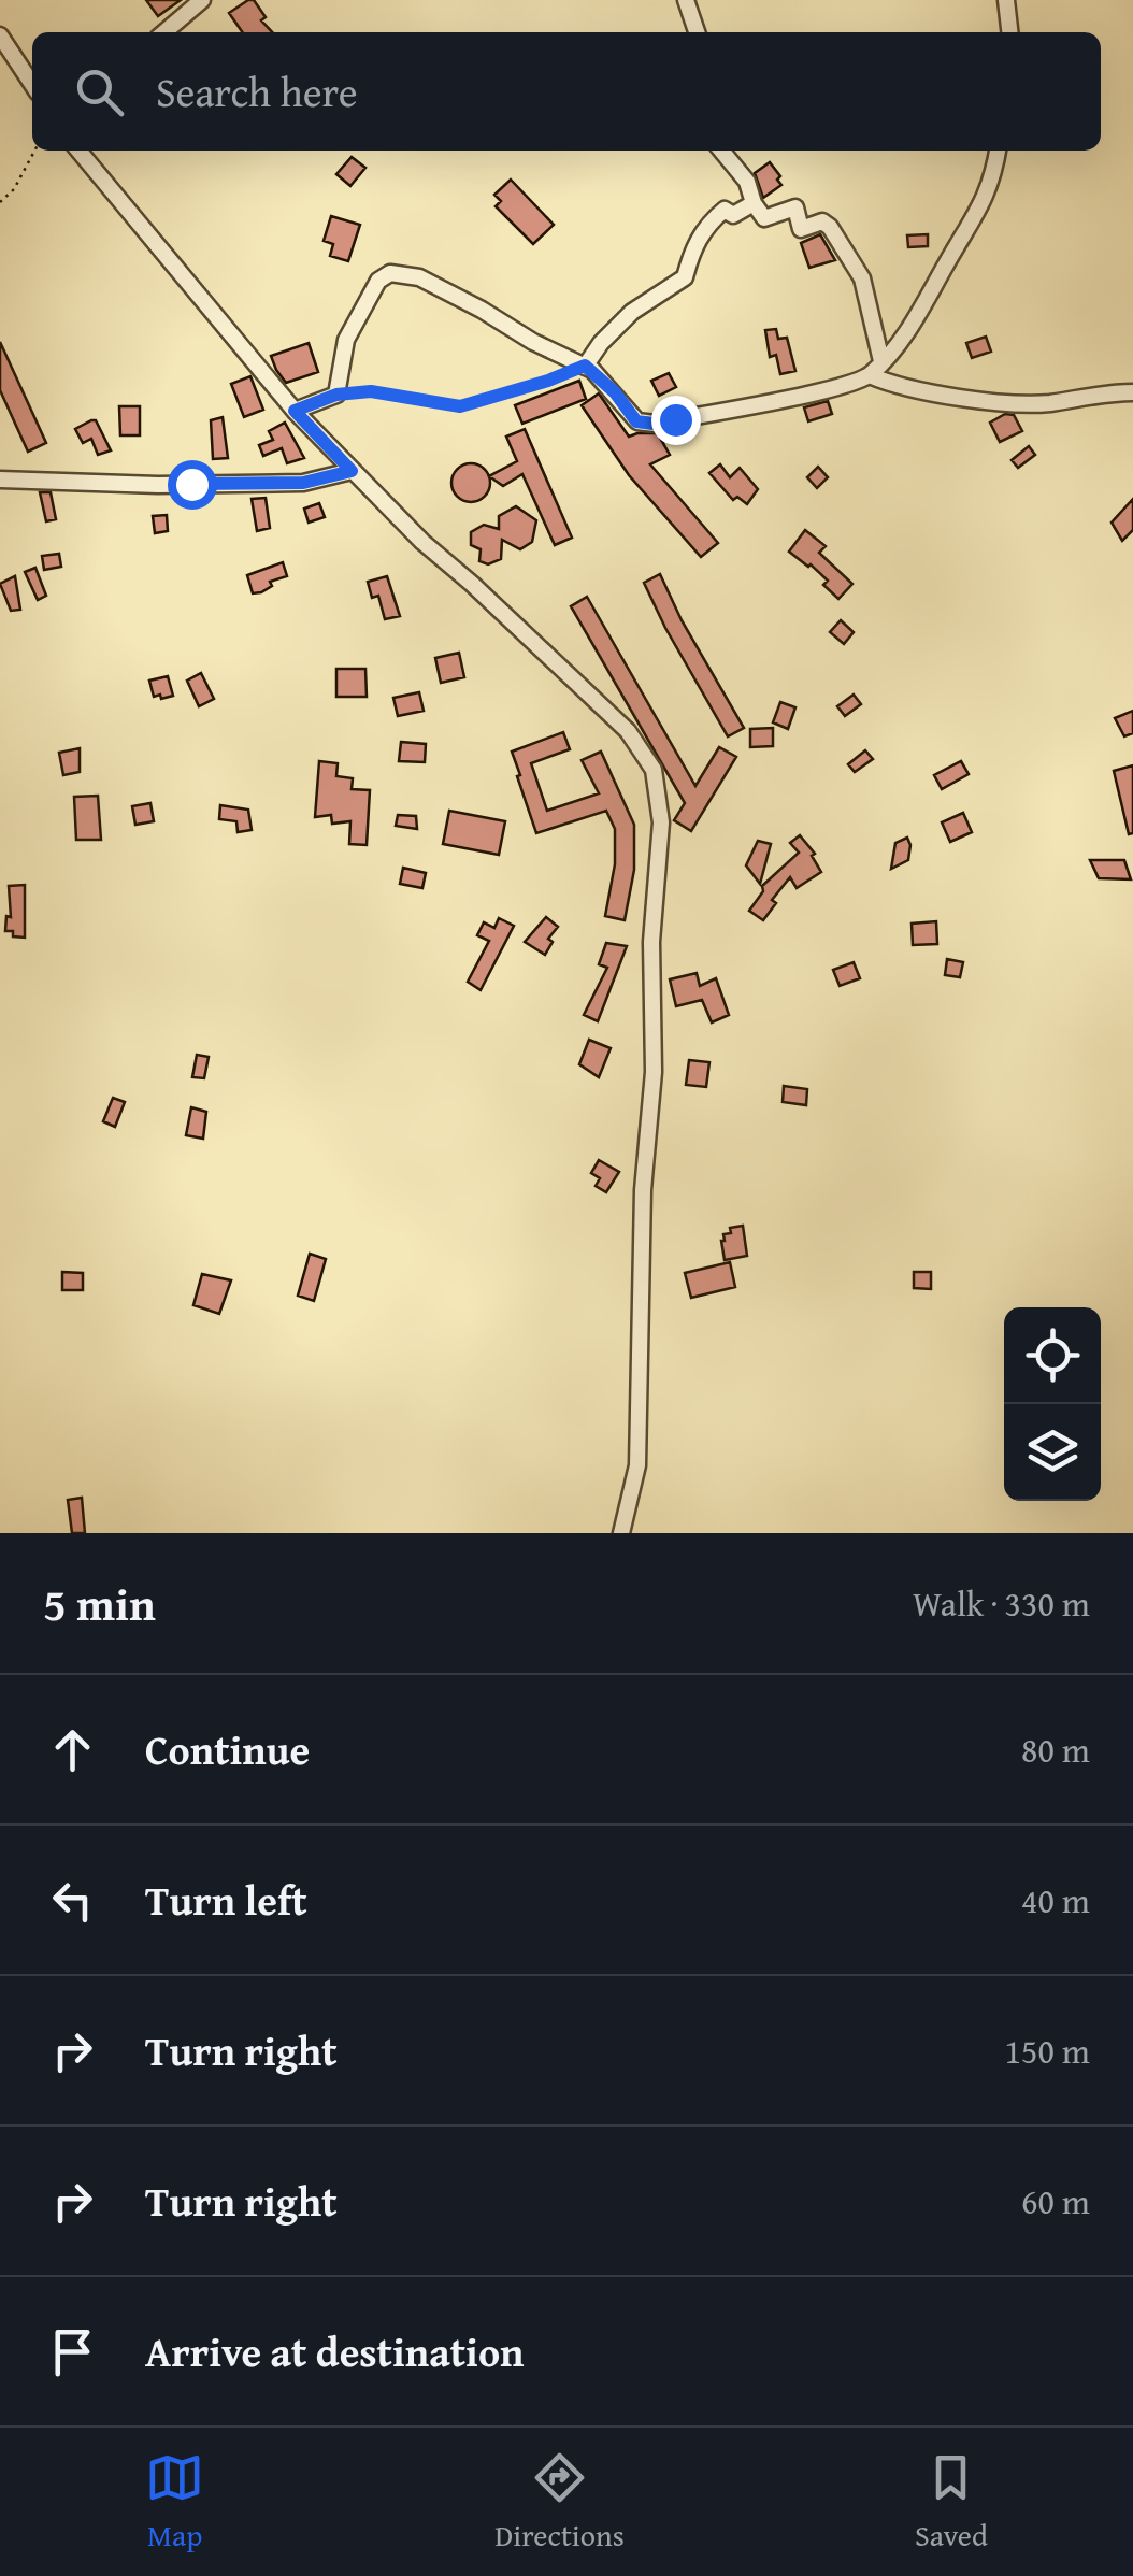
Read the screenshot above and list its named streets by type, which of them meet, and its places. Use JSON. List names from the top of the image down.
{
  "page": {
    "search": "Search here",
    "heading": ["5 min", "Walk · 330 m"],
    "list": [
      ["Continue", "80 m"],
      ["Turn left", "40 m"],
      ["Turn right", "150 m"],
      ["Turn right", "60 m"],
      "Arrive at destination"
    ],
    "nav": ["Map", "Directions", "Saved"]
  }
}
